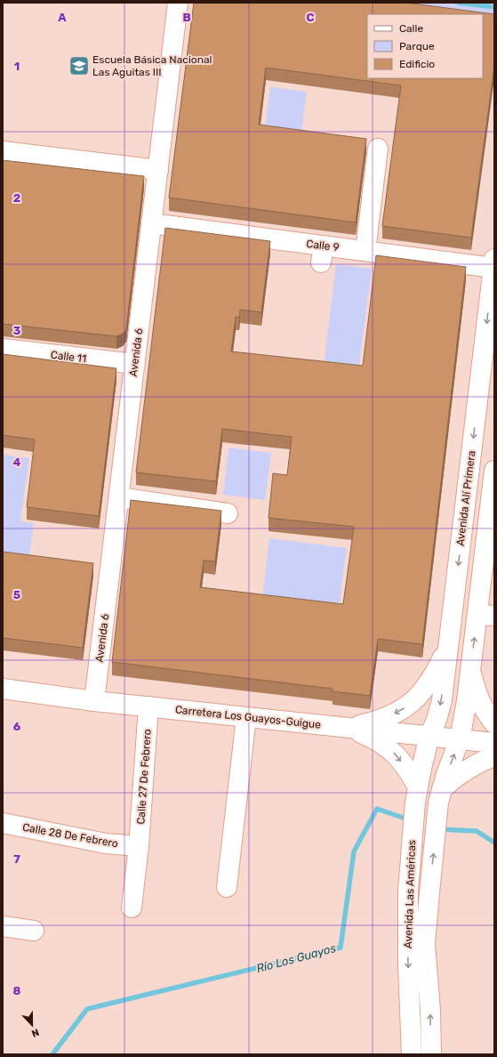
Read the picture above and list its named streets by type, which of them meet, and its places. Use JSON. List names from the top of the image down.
{
  "streets": {
    "street": [
      "Calle 9",
      "Avenida 6",
      "Calle 11",
      "Avenida Alí Primera",
      "Carretera Los Guayos-Guigue",
      "Calle 27 De Febrero",
      "Calle 28 De Febrero",
      "Avenida Las Américas"
    ]
  },
  "crossings": [
    ["Calle 9", "Avenida 6"],
    ["Calle 9", "Avenida Alí Primera"],
    ["Avenida 6", "Calle 11"],
    ["Avenida 6", "Carretera Los Guayos-Guigue"],
    ["Avenida Alí Primera", "Carretera Los Guayos-Guigue"],
    ["Avenida Alí Primera", "Avenida Las Américas"],
    ["Carretera Los Guayos-Guigue", "Calle 27 De Febrero"],
    ["Carretera Los Guayos-Guigue", "Avenida Las Américas"],
    ["Calle 27 De Febrero", "Calle 28 De Febrero"]
  ],
  "water": ["Río Los Guayos"],
  "places": {
    "school or university": ["Escuela Básica Nacional Las Aguitas III"]
  },
  "legend": ["Calle", "Parque", "Edificio"],
  "north": "bottom",
  "grid": {
    "columns": ["A", "B", "C"],
    "rows": [
      "1",
      "2",
      "3",
      "4",
      "5",
      "6",
      "7",
      "8"
    ]
  }
}
